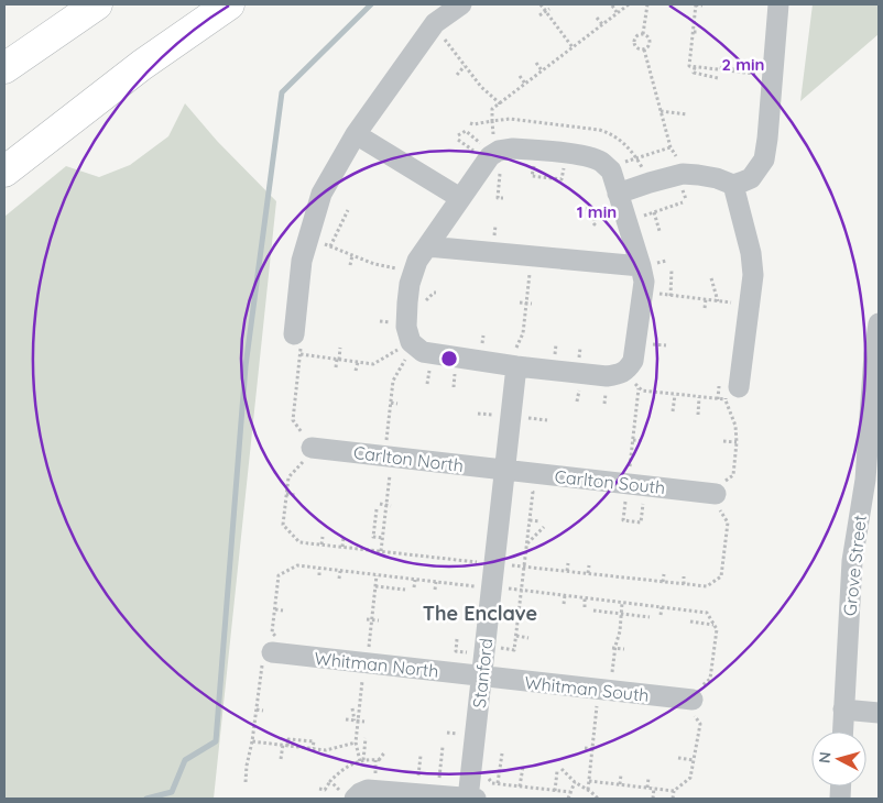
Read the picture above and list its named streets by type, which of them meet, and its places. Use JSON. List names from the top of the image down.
{
  "streets": {
    "street": [
      "Carlton North",
      "Carlton South",
      "Grove Street",
      "Whitman North",
      "Stanford",
      "Whitman South"
    ]
  },
  "crossings": [
    ["Carlton North", "Carlton South"],
    ["Carlton North", "Stanford"],
    ["Carlton South", "Stanford"],
    ["Whitman North", "Stanford"],
    ["Whitman North", "Whitman South"],
    ["Stanford", "Whitman South"]
  ],
  "districts": ["The Enclave"],
  "north": "left",
  "rings": ["2 min", "1 min"]
}
